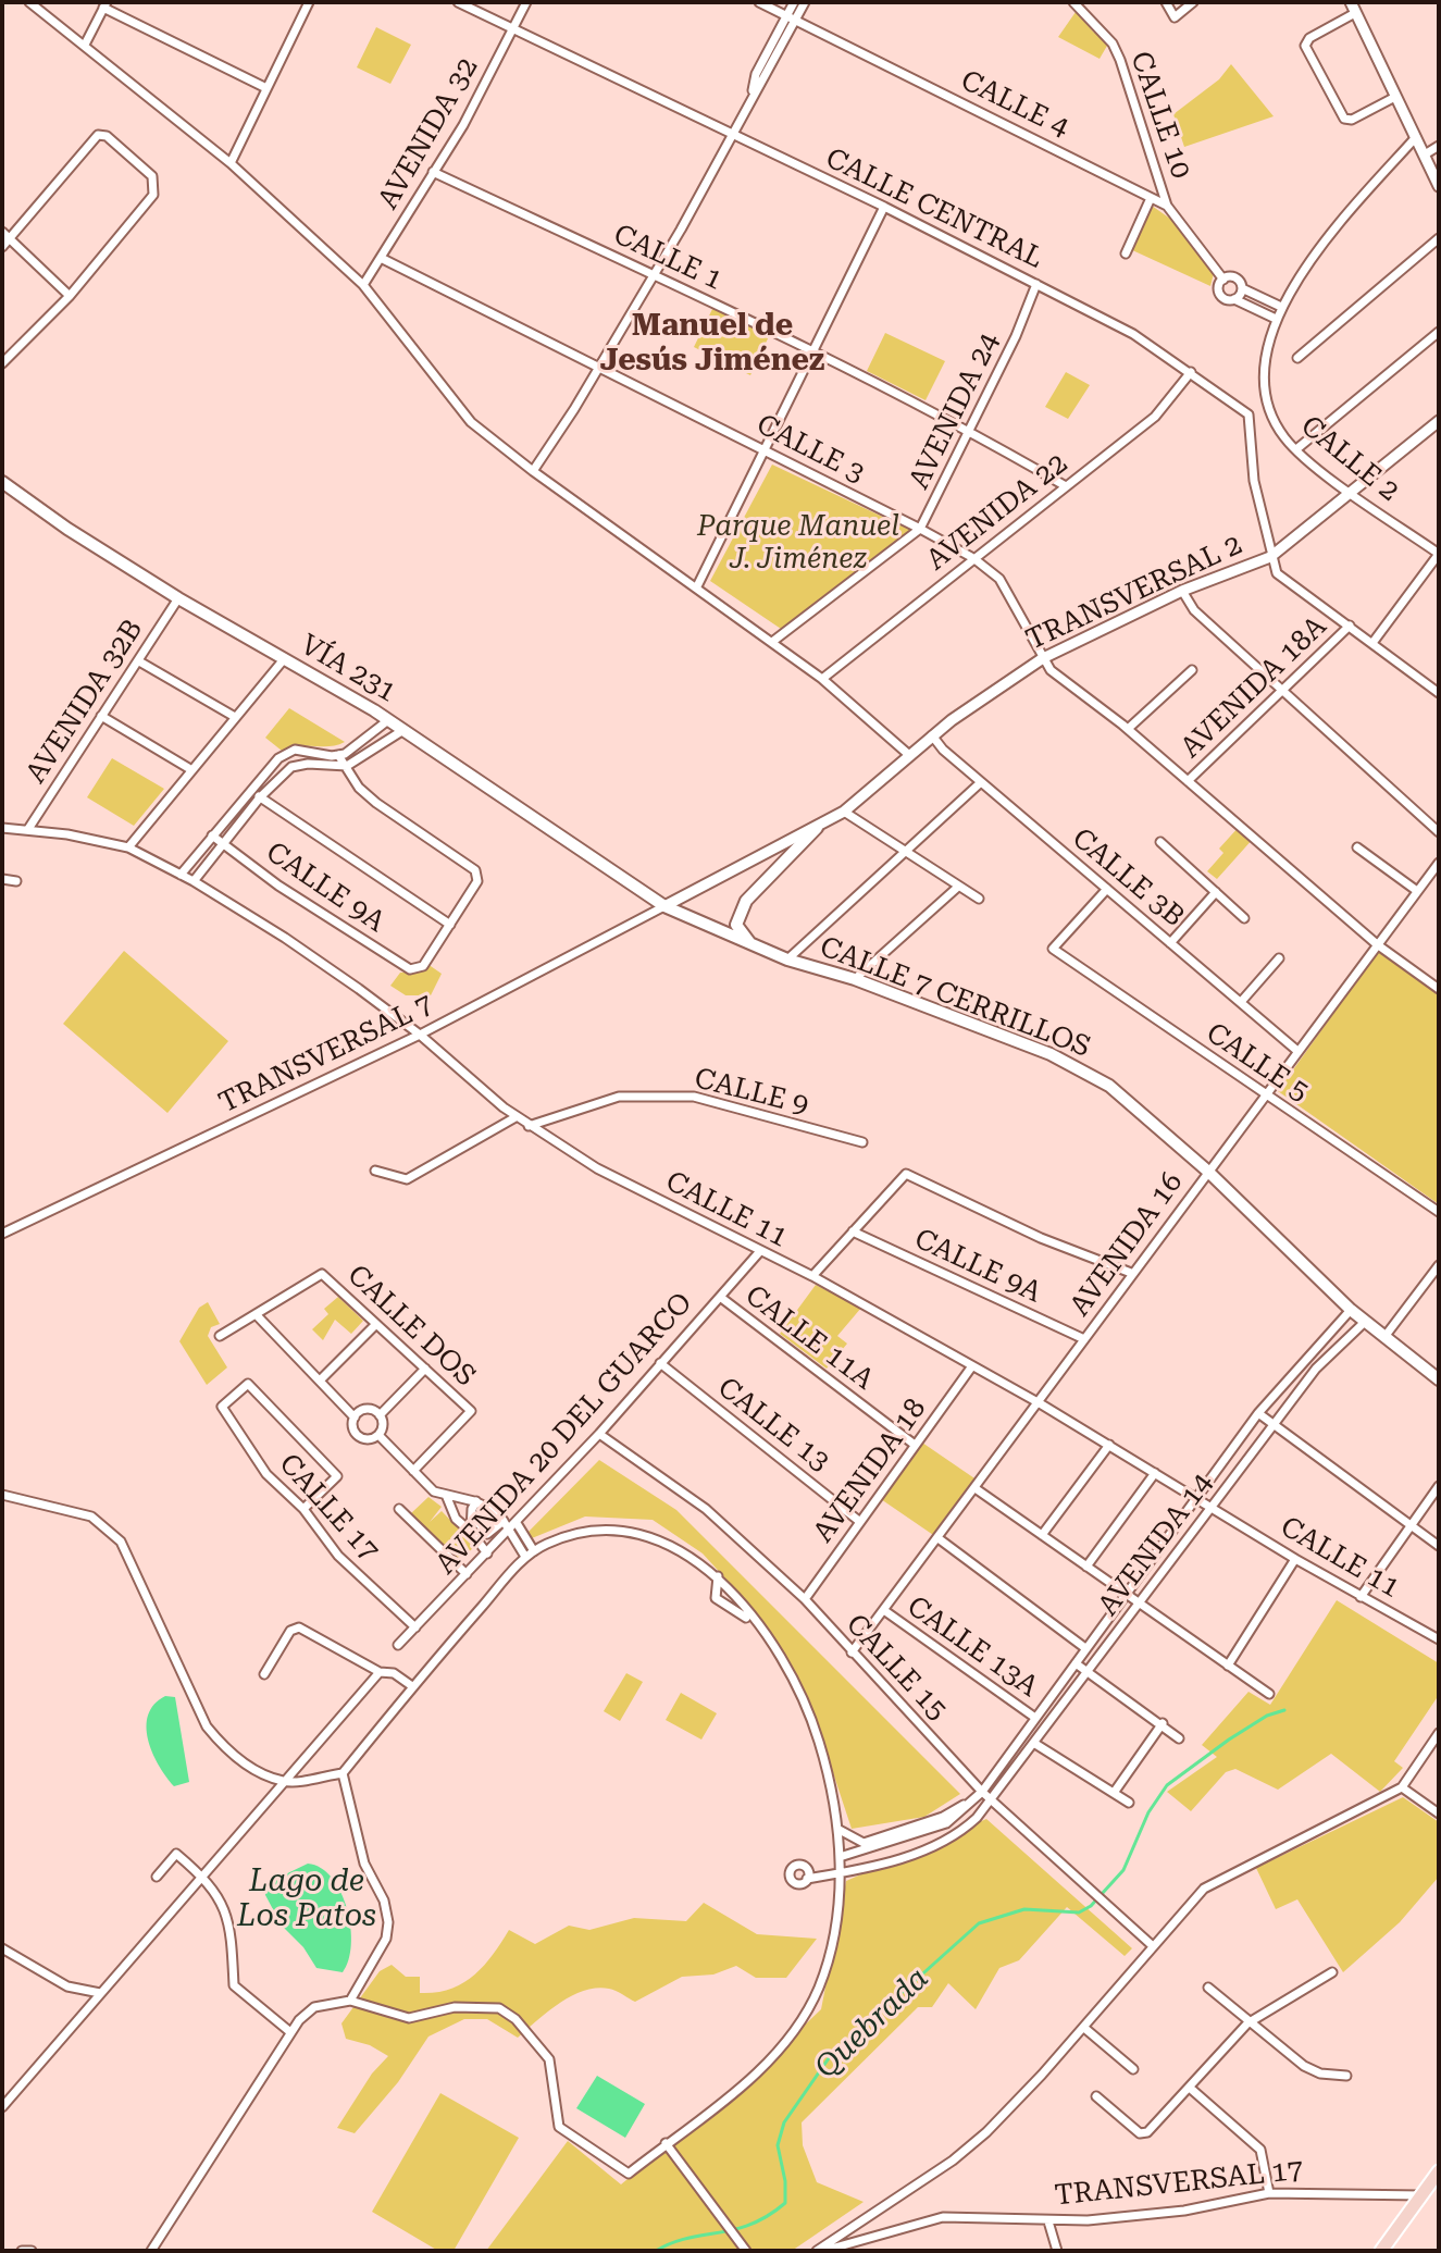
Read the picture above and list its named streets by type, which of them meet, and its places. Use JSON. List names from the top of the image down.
{
  "streets": {
    "main road": ["VÍA 231", "CALLE 7 CERRILLOS", "TRANSVERSAL 17"],
    "street": [
      "CALLE 4",
      "CALLE 10",
      "AVENIDA 32",
      "CALLE CENTRAL",
      "CALLE 1",
      "AVENIDA 24",
      "CALLE 3",
      "CALLE 2",
      "AVENIDA 22",
      "TRANSVERSAL 2",
      "AVENIDA 18A",
      "AVENIDA 32B",
      "CALLE 3B",
      "CALLE 9A",
      "TRANSVERSAL 7",
      "CALLE 5",
      "CALLE 9",
      "CALLE 11",
      "AVENIDA 16",
      "CALLE DOS",
      "CALLE 11A",
      "CALLE 13",
      "AVENIDA 20 DEL GUARCO",
      "AVENIDA 18",
      "CALLE 17",
      "AVENIDA 14",
      "CALLE 13A",
      "CALLE 15"
    ]
  },
  "crossings": [
    ["CALLE 4", "CALLE 10"],
    ["AVENIDA 32", "CALLE CENTRAL"],
    ["AVENIDA 32", "CALLE 1"],
    ["AVENIDA 32", "CALLE 3"],
    ["CALLE CENTRAL", "AVENIDA 24"],
    ["CALLE CENTRAL", "AVENIDA 22"],
    ["CALLE CENTRAL", "TRANSVERSAL 2"],
    ["CALLE 1", "AVENIDA 24"],
    ["CALLE 1", "AVENIDA 22"],
    ["AVENIDA 24", "CALLE 3"],
    ["CALLE 3", "AVENIDA 22"],
    ["CALLE 3", "TRANSVERSAL 2"],
    ["CALLE 3", "AVENIDA 18A"],
    ["CALLE 3", "AVENIDA 16"],
    ["CALLE 2", "TRANSVERSAL 2"],
    ["TRANSVERSAL 2", "VÍA 231"],
    ["TRANSVERSAL 2", "CALLE 3B"],
    ["TRANSVERSAL 2", "CALLE 7 CERRILLOS"],
    ["TRANSVERSAL 2", "TRANSVERSAL 7"],
    ["VÍA 231", "AVENIDA 32B"],
    ["VÍA 231", "CALLE 7 CERRILLOS"],
    ["VÍA 231", "TRANSVERSAL 7"],
    ["AVENIDA 32B", "CALLE 11"],
    ["CALLE 3B", "CALLE 5"],
    ["CALLE 3B", "AVENIDA 16"],
    ["CALLE 9A", "AVENIDA 16"],
    ["CALLE 7 CERRILLOS", "TRANSVERSAL 7"],
    ["CALLE 7 CERRILLOS", "AVENIDA 16"],
    ["CALLE 7 CERRILLOS", "AVENIDA 14"],
    ["TRANSVERSAL 7", "CALLE 11"],
    ["CALLE 5", "AVENIDA 16"],
    ["CALLE 9", "CALLE 11"],
    ["CALLE 11", "AVENIDA 16"],
    ["CALLE 11", "AVENIDA 20 DEL GUARCO"],
    ["CALLE 11", "AVENIDA 18"],
    ["CALLE 11", "AVENIDA 14"],
    ["AVENIDA 16", "CALLE 13A"],
    ["AVENIDA 16", "CALLE 15"],
    ["CALLE 11A", "AVENIDA 20 DEL GUARCO"],
    ["CALLE 11A", "AVENIDA 18"],
    ["CALLE 13", "AVENIDA 20 DEL GUARCO"],
    ["CALLE 13", "AVENIDA 18"],
    ["AVENIDA 20 DEL GUARCO", "CALLE 17"],
    ["AVENIDA 20 DEL GUARCO", "CALLE 15"],
    ["AVENIDA 18", "CALLE 15"],
    ["AVENIDA 14", "CALLE 13A"],
    ["AVENIDA 14", "CALLE 15"]
  ],
  "districts": ["Manuel de Jesús Jiménez"],
  "water": ["Lago de Los Patos", "Quebrada"],
  "parks": ["Parque Manuel J. Jiménez"]
}
